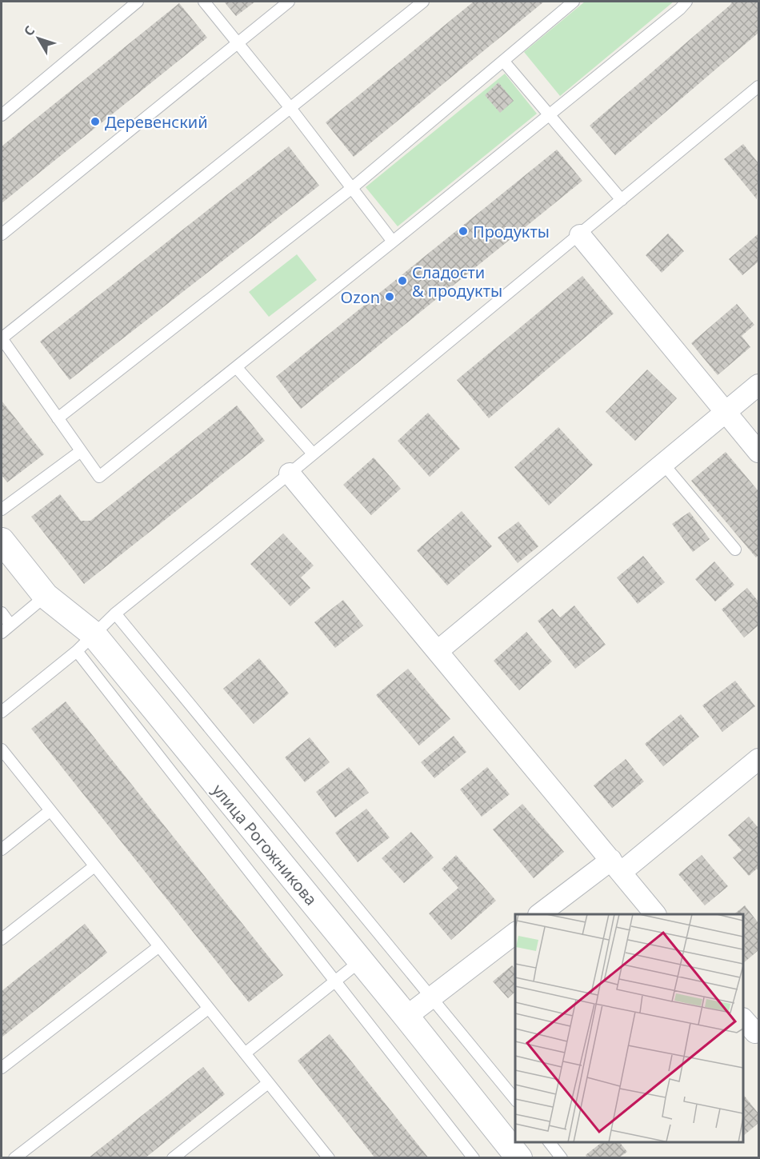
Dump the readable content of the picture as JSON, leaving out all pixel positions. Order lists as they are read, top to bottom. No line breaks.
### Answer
{"streets":{"street":["улица Рогожникова"]},"places":["Деревенский","Продукты","Сладости & продукты","Ozon"],"north":"top left"}
